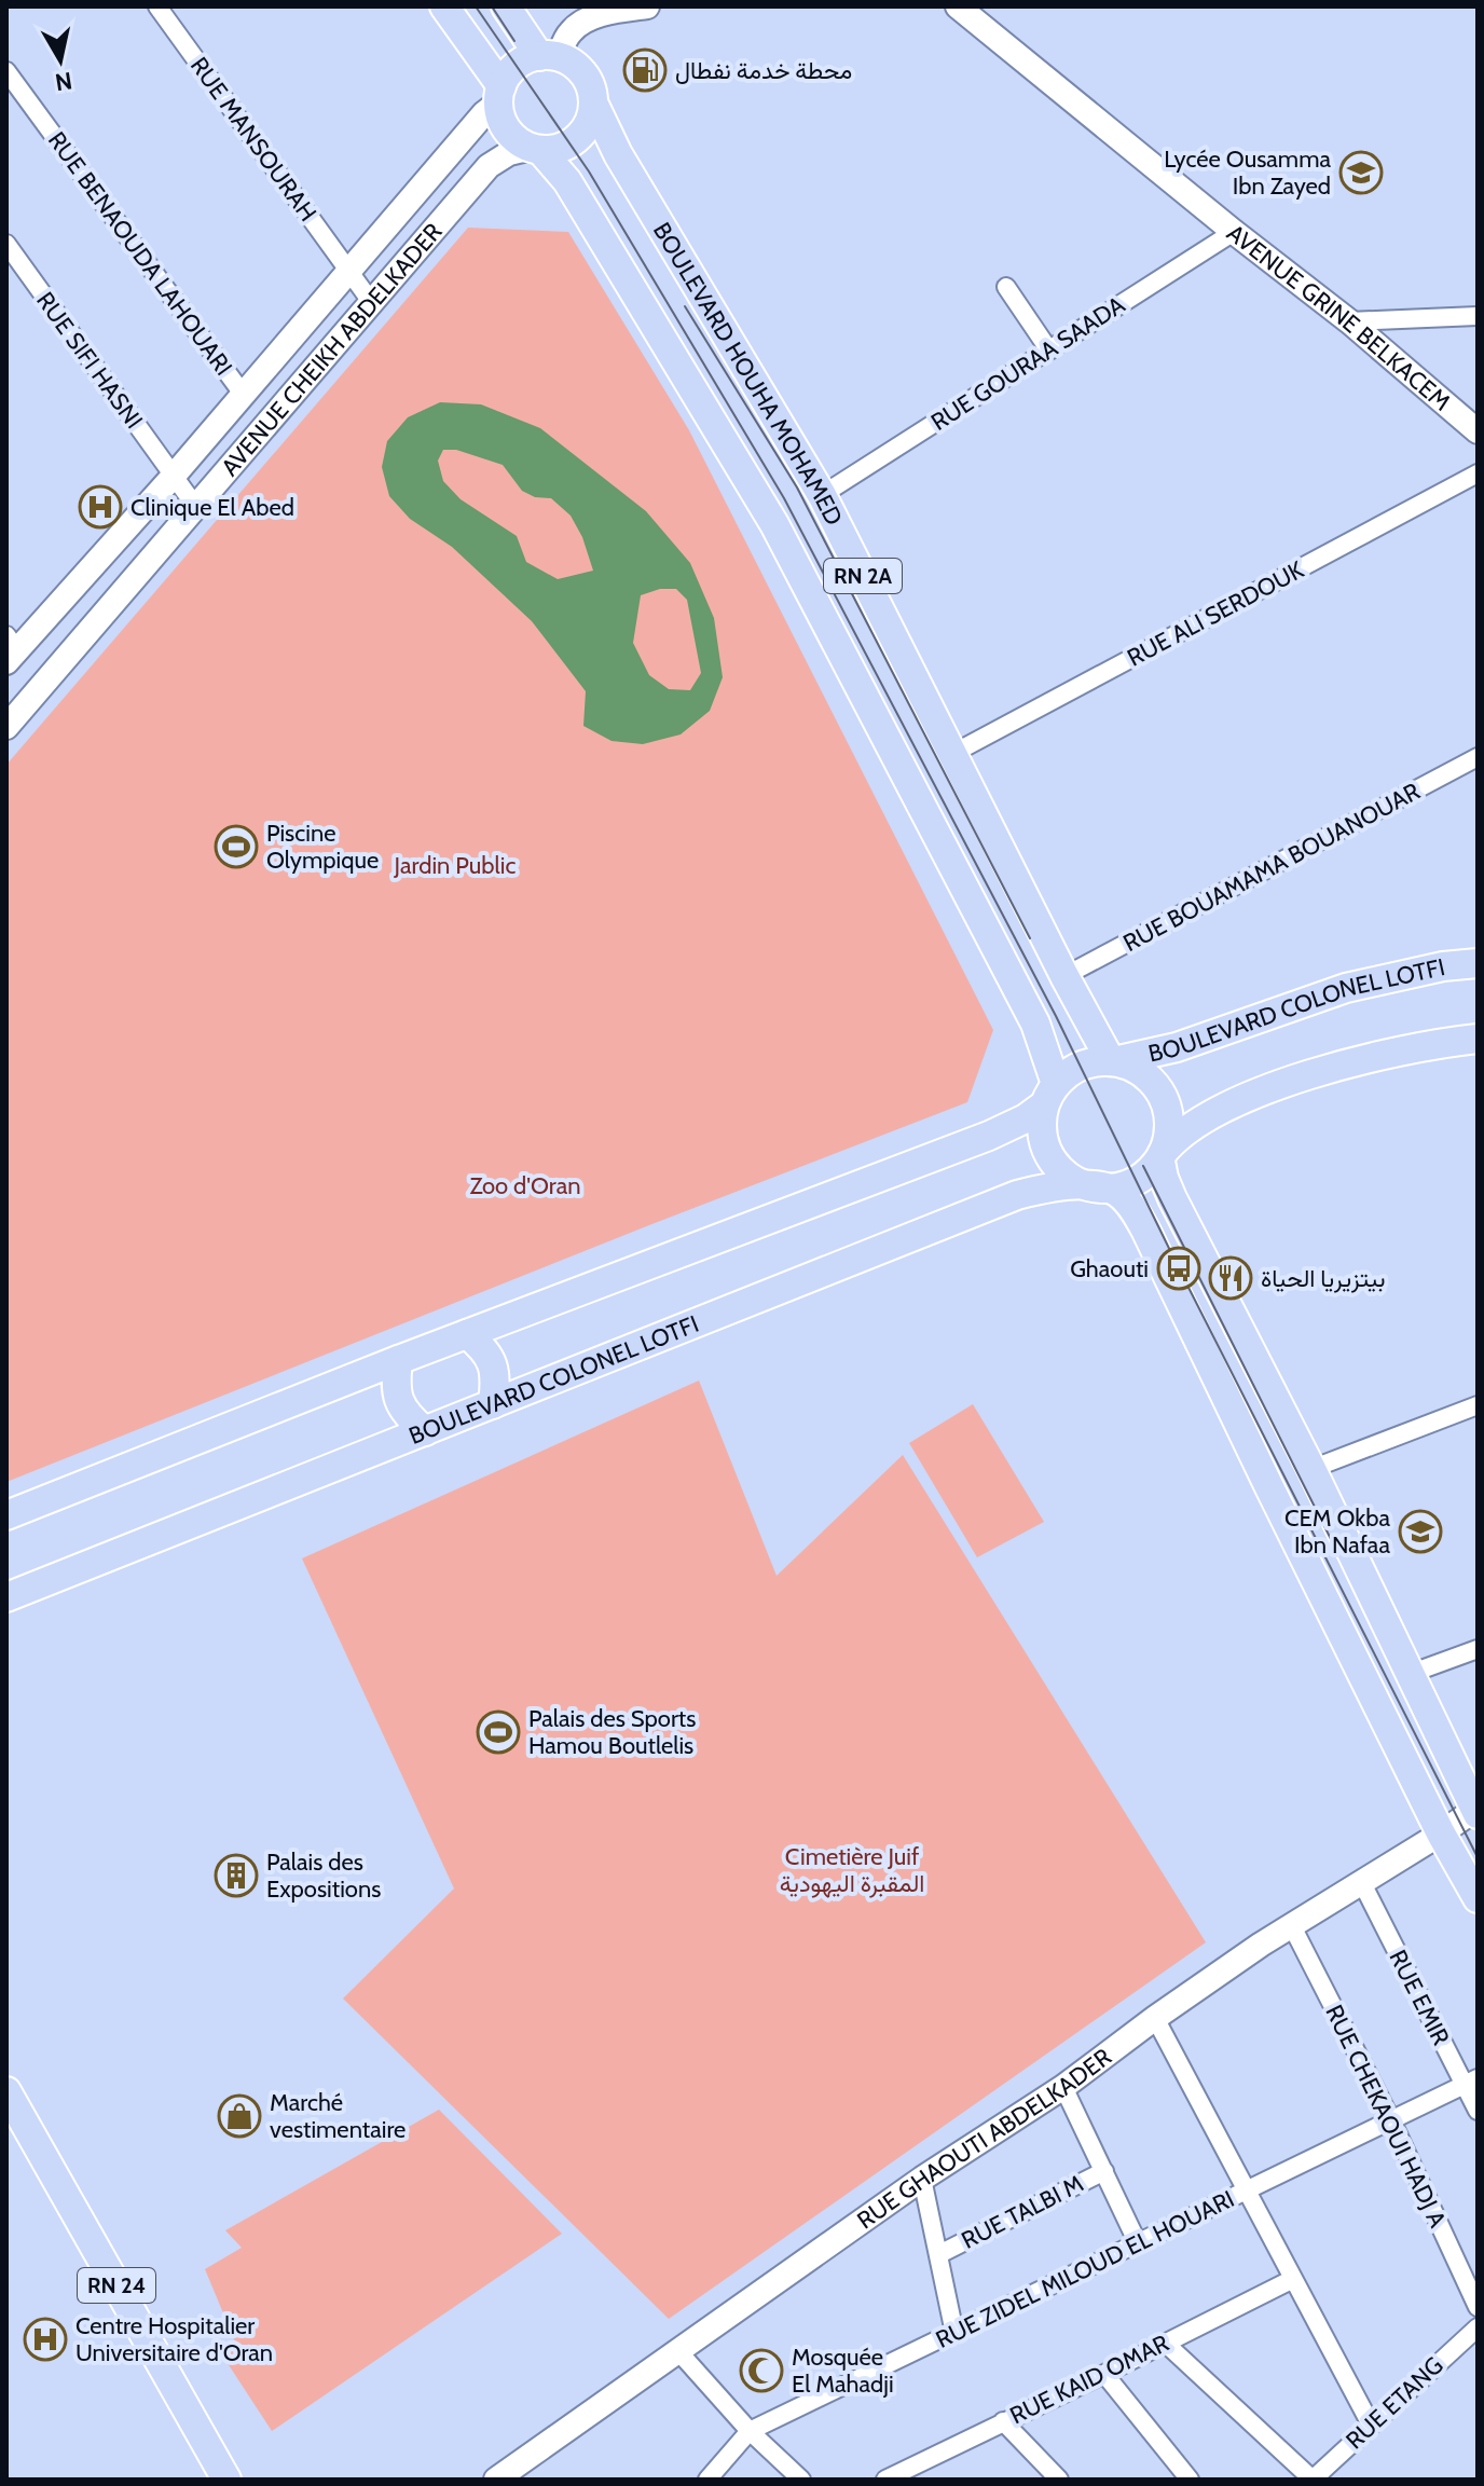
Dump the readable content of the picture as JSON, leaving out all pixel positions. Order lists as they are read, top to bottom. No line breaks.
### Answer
{"streets":{"main road":["AVENUE GRINE BELKACEM","AVENUE CHEIKH ABDELKADER","BOULEVARD HOUHA MOHAMED","RN 2A","BOULEVARD COLONEL LOTFI","RUE GHAOUTI ABDELKADER","RN 24"],"street":["RUE MANSOURAH","RUE BENAOUDA LAHOUARI","RUE SIFI HASNI","RUE GOURAA SAADA","RUE ALI SERDOUK","RUE BOUAMAMA BOUANOUAR","RUE EMIR","RUE CHEKAOUI HADJ A","RUE TALBI M","RUE ZIDEL MILOUD EL HOUARI","RUE KAID OMAR","RUE ETANG"]},"crossings":[["RUE MANSOURAH","AVENUE CHEIKH ABDELKADER"],["RUE BENAOUDA LAHOUARI","AVENUE CHEIKH ABDELKADER"],["AVENUE GRINE BELKACEM","RUE GOURAA SAADA"],["AVENUE CHEIKH ABDELKADER","RUE SIFI HASNI"],["AVENUE CHEIKH ABDELKADER","BOULEVARD HOUHA MOHAMED"],["AVENUE CHEIKH ABDELKADER","RN 2A"],["RUE GOURAA SAADA","BOULEVARD HOUHA MOHAMED"],["BOULEVARD HOUHA MOHAMED","RN 2A"],["BOULEVARD HOUHA MOHAMED","RUE ALI SERDOUK"],["BOULEVARD HOUHA MOHAMED","RUE BOUAMAMA BOUANOUAR"],["BOULEVARD HOUHA MOHAMED","BOULEVARD COLONEL LOTFI"],["RN 2A","BOULEVARD COLONEL LOTFI"],["RUE EMIR","RUE GHAOUTI ABDELKADER"],["RUE EMIR","RUE ZIDEL MILOUD EL HOUARI"],["RUE CHEKAOUI HADJ A","RUE GHAOUTI ABDELKADER"],["RUE CHEKAOUI HADJ A","RUE ZIDEL MILOUD EL HOUARI"]],"parks":["Jardin Public","Zoo d'Oran","Cimetière Juif المقبرة اليهودية"],"places":{"fuel station":["محطة خدمة نفطال"],"school or university":["Lycée Ousamma Ibn Zayed","CEM Okba Ibn Nafaa"],"hospital":["Clinique El Abed","Centre Hospitalier Universitaire d'Oran"],"sports":["Piscine Olympique","Palais des Sports Hamou Boutlelis"],"bus stop":["Ghaouti"],"restaurant":["بيتزيريا الحياة"],"building":["Palais des Expositions"],"shop":["Marché vestimentaire"],"mosque":["Mosquée El Mahadji"]},"north":"bottom"}
